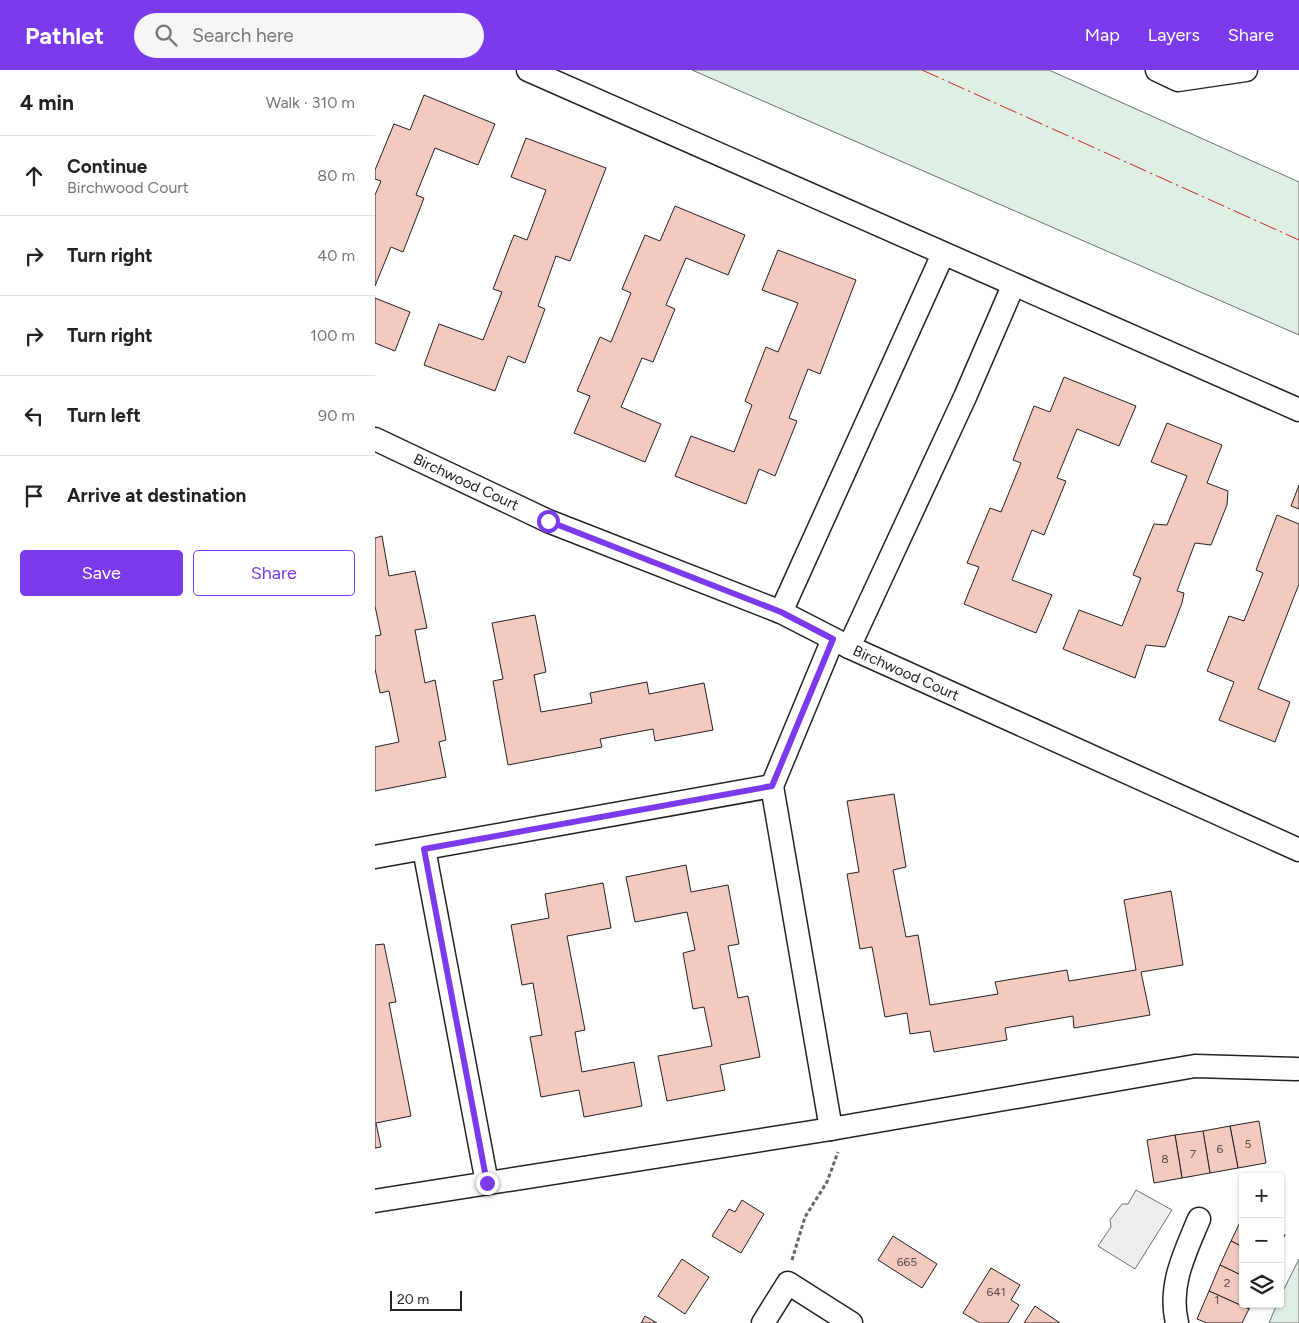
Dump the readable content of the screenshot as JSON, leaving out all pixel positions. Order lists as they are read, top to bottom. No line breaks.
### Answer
{"streets":{"street":["Birchwood Court"]},"house_numbers":["5","6","7","8","665","2","641","1"],"scale_bar":"20 m","page":{"header":"Pathlet","search":"Search here","nav":["Map","Layers","Share"],"heading":["4 min","Walk · 310 m"],"list":[["Continue","Birchwood Court","80 m"],["Turn right","40 m"],["Turn right","100 m"],["Turn left","90 m"],"Arrive at destination"],"buttons":["Save","Share"],"map_buttons":["+","−"],"scale":"20 m"}}
